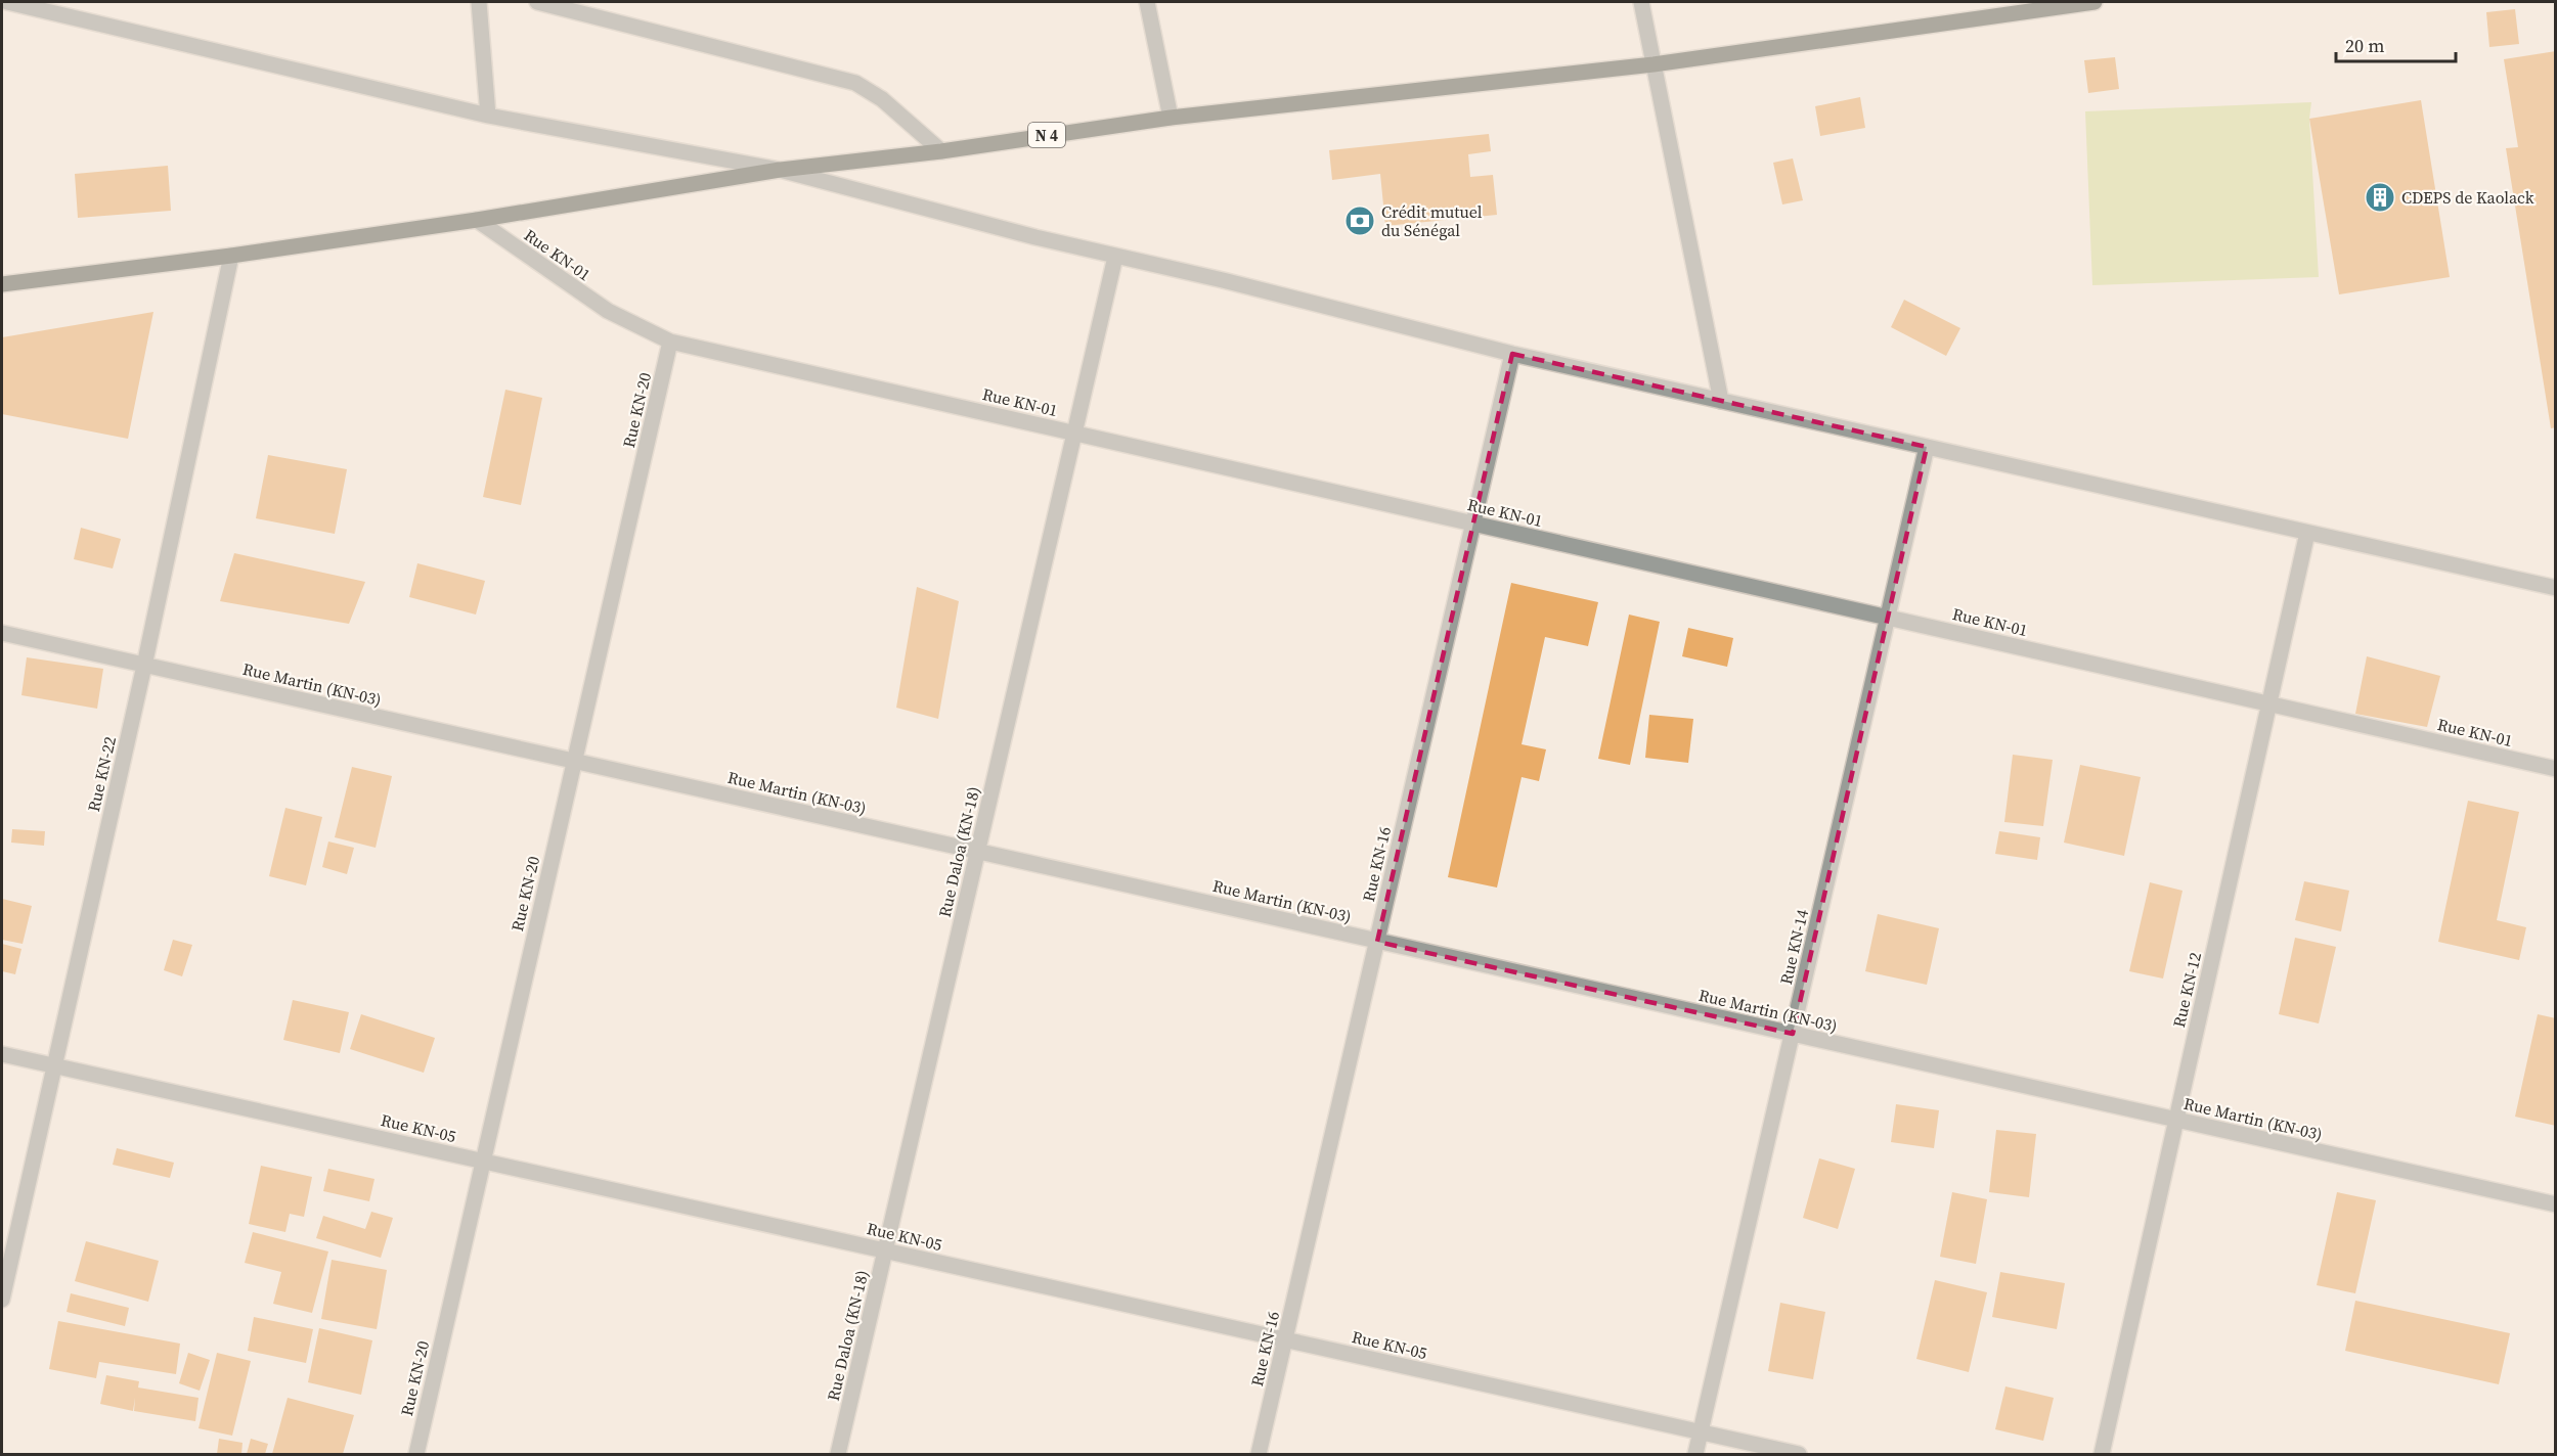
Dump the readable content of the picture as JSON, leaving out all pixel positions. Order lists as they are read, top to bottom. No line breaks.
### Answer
{"streets":{"main road":["N 4"],"street":["Rue KN-01","Rue KN-20","Rue Martin (KN-03)","Rue KN-22","Rue Daloa (KN-18)","Rue KN-16","Rue KN-14","Rue KN-12","Rue KN-05"]},"crossings":[["N 4","Rue KN-01"],["N 4","Rue KN-22"],["Rue KN-01","Rue KN-20"],["Rue KN-01","Rue Daloa (KN-18)"],["Rue KN-01","Rue KN-16"],["Rue KN-01","Rue KN-14"],["Rue KN-01","Rue KN-12"],["Rue KN-20","Rue Martin (KN-03)"],["Rue KN-20","Rue KN-05"],["Rue Martin (KN-03)","Rue KN-22"],["Rue Martin (KN-03)","Rue Daloa (KN-18)"],["Rue Martin (KN-03)","Rue KN-16"],["Rue Martin (KN-03)","Rue KN-14"],["Rue Martin (KN-03)","Rue KN-12"],["Rue KN-22","Rue KN-05"],["Rue Daloa (KN-18)","Rue KN-05"],["Rue KN-16","Rue KN-05"],["Rue KN-14","Rue KN-05"]],"places":{"building":["CDEPS de Kaolack"],"bank":["Crédit mutuel du Sénégal"]},"scale_bar":"20 m"}
